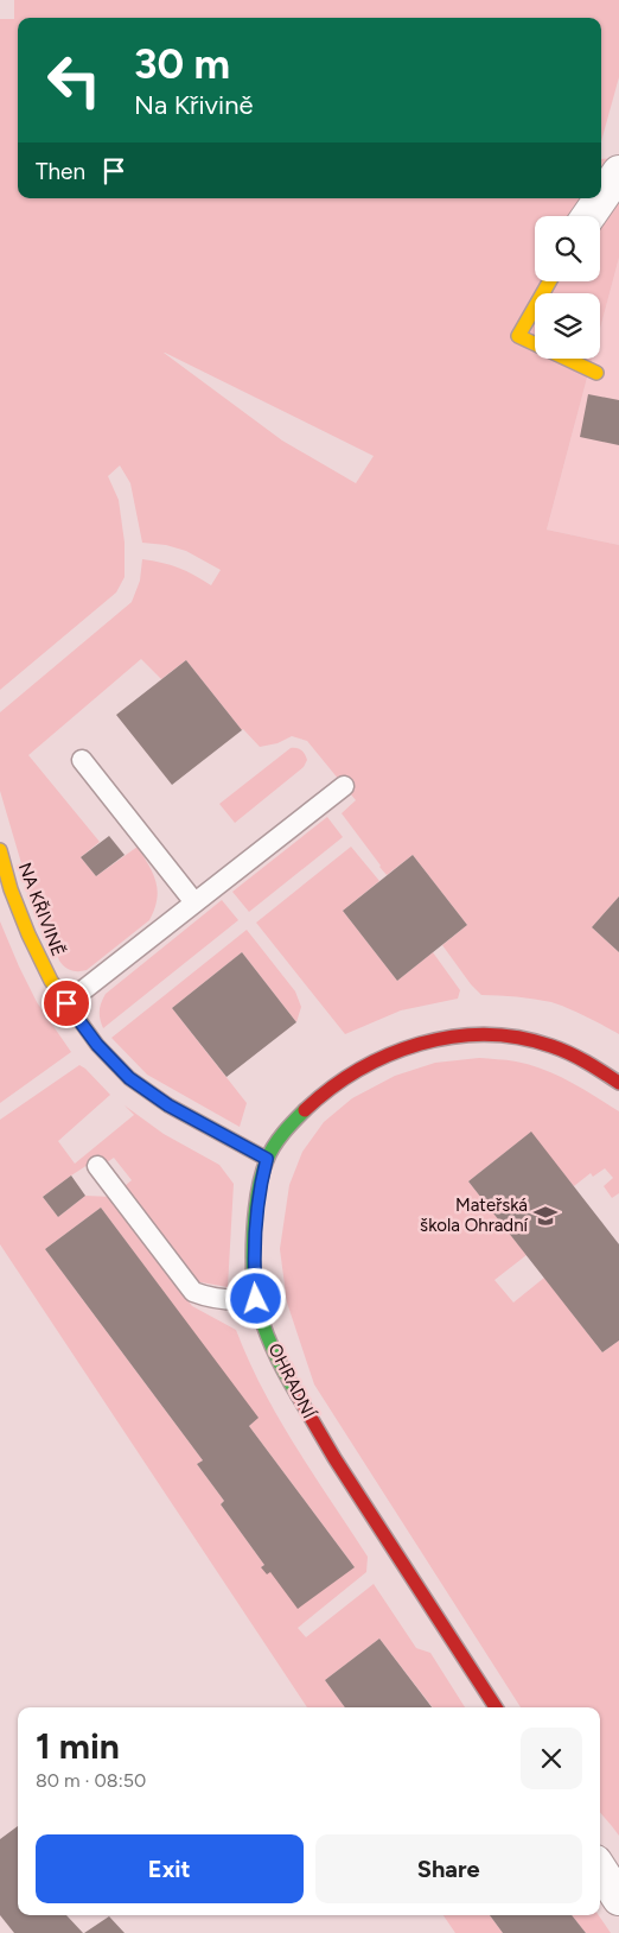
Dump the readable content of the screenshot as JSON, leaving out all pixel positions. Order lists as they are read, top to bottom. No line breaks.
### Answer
{"streets":{"street":["NA KŘIVINĚ","OHRADNÍ"]},"crossings":[["NA KŘIVINĚ","OHRADNÍ"]],"places":{"school or university":["Mateřská škola Ohradní"]},"page":{"turn":["30 m","Na Křivině"],"then":"Then","heading":["1 min","80 m · 08:50"],"buttons":["Exit","Share"]}}
